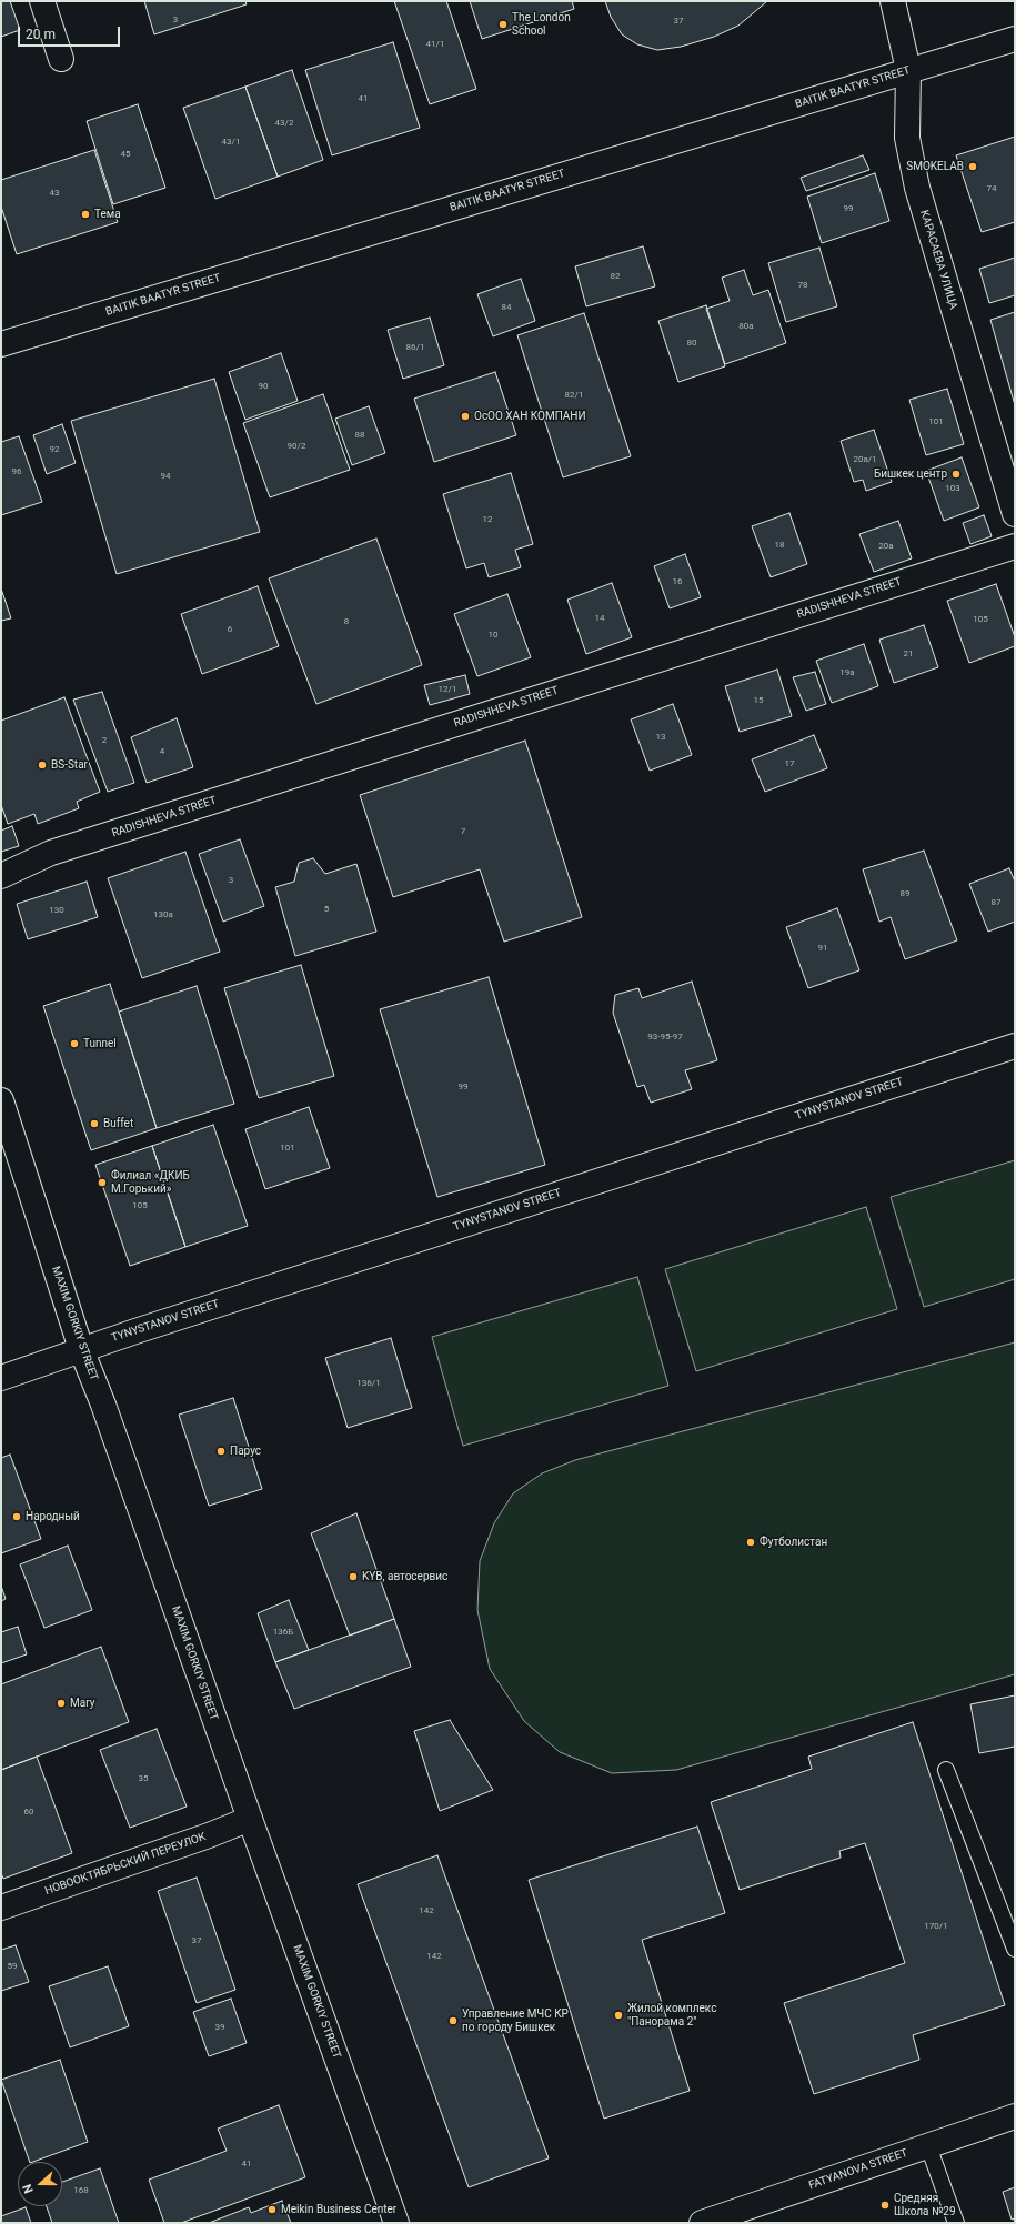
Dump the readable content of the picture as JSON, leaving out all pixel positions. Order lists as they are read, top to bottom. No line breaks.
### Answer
{"streets":{"street":["BAITIK BAATYR STREET","КАРАСАЕВА УЛИЦА","RADISHHEVA STREET","TYNYSTANOV STREET","MAXIM GORKIY STREET","НОВООКТЯБРЬСКИЙ ПЕРЕУЛОК","FATYANOVA STREET"]},"crossings":[["BAITIK BAATYR STREET","КАРАСАЕВА УЛИЦА"],["TYNYSTANOV STREET","MAXIM GORKIY STREET"],["MAXIM GORKIY STREET","НОВООКТЯБРЬСКИЙ ПЕРЕУЛОК"]],"places":["The London School","SMOKELAB","Тема","ОсОО ХАН КОМПАНИ","Бишкек центр","BS-Star","Tunnel","Buffet","Филиал «ДКИБ М.Горький»","Парус","Народный","Футболистан","KYB, автосервис","Mary","Жилой комплекс \"Панорама 2\"","Управление МЧС КР по городу Бишкек","Средняя Школа №29","Meikin Business Center"],"house_numbers":["3","37","41/1","41","43/2","43/1","45","74","43","99","82","78","84","80а","80","86/1","90","82/1","101","88","90/2","92","20а/1","96","94","103","12","18","20а","16","14","105","8","6","10","21","19а","12/1","15","13","2","4","17","7","3","89","87","5","130","130а","91","93-95-97","99","101","105","136/1","136Б","35","60","142","170/1","37","142","59","39","41","168"],"scale_bar":"20 m","north":"left"}
